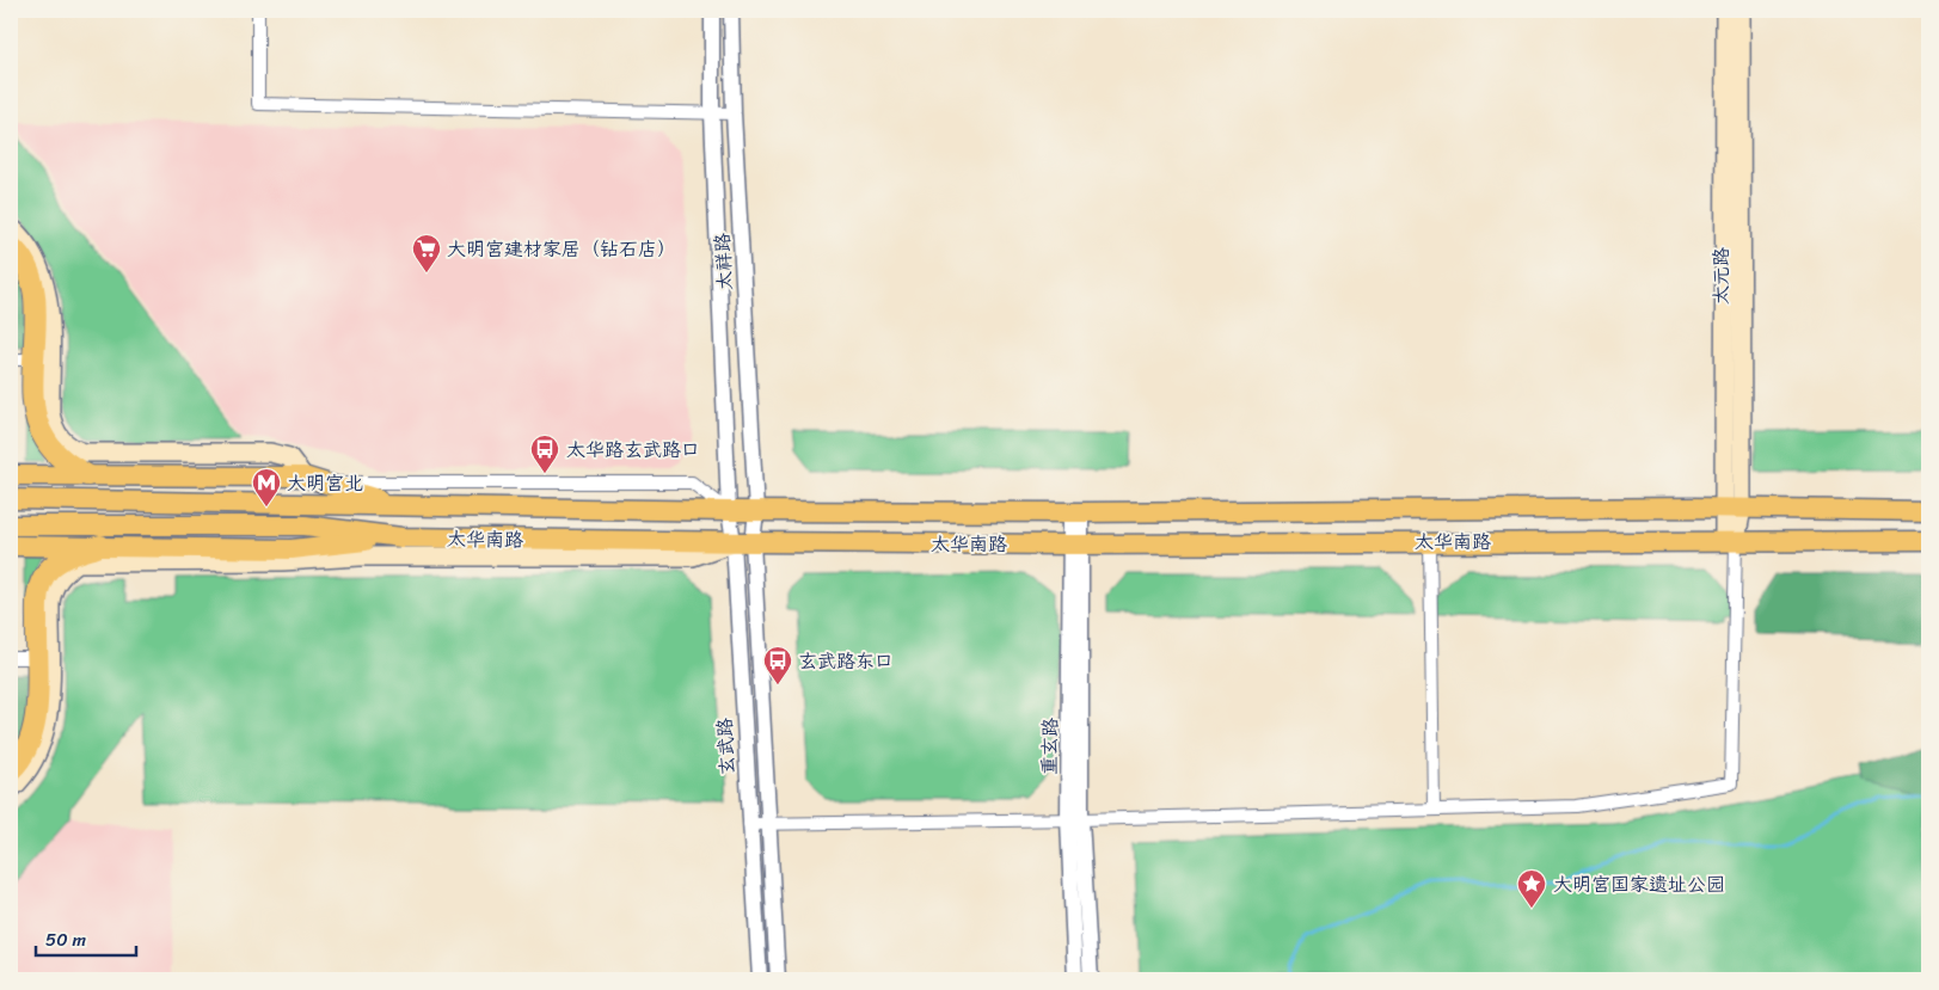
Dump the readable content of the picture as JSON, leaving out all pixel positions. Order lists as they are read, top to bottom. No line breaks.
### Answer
{"streets":{"main road":["太元路","太华南路"],"street":["太祥路","玄武路","重玄路"]},"crossings":[["太祥路","太华南路"],["太祥路","玄武路"],["太元路","太华南路"],["太华南路","玄武路"],["太华南路","重玄路"]],"places":{"supermarket":["大明宫建材家居（钻石店）"],"bus stop":["太华路玄武路口","玄武路东口"],"metro station":["大明宫北"],"place":["大明宫国家遗址公园"]},"scale_bar":"50 m"}
